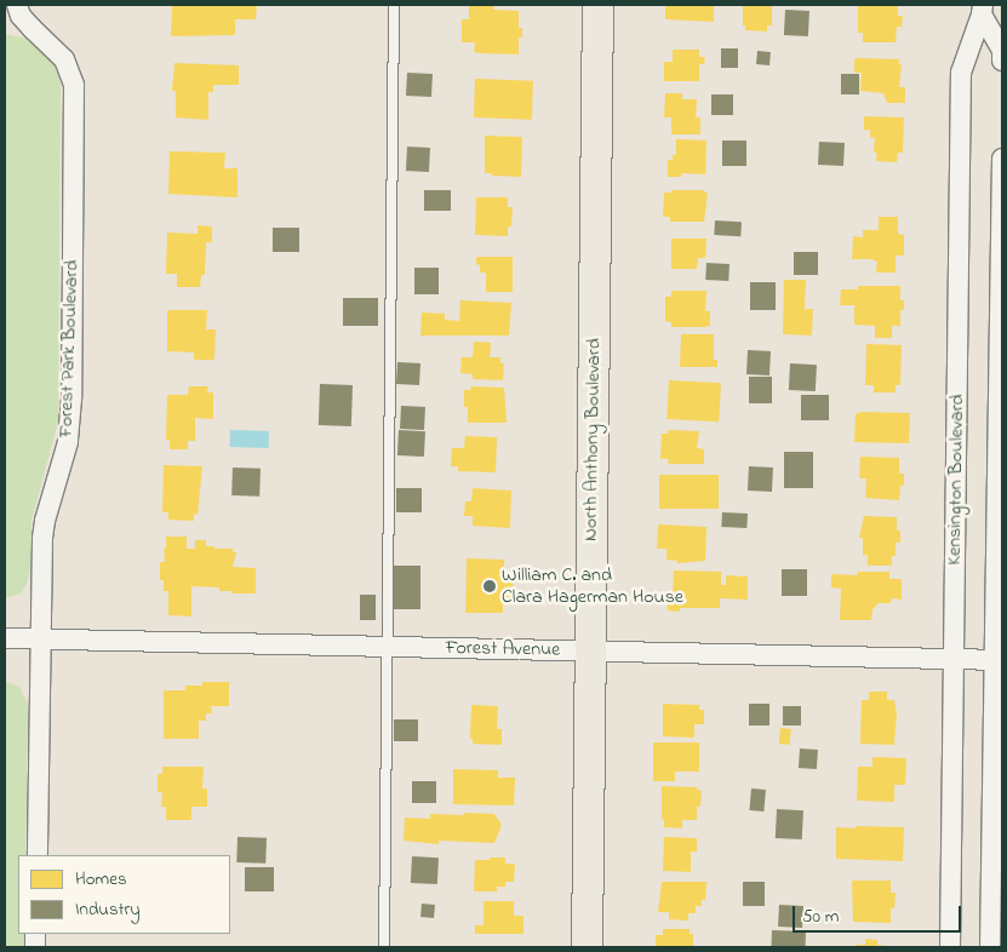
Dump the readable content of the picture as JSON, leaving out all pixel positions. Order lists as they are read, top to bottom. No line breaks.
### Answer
{"streets":{"main road":["North Anthony Boulevard"],"street":["Forest Park Boulevard","Kensington Boulevard","Forest Avenue"]},"crossings":[["Forest Park Boulevard","Forest Avenue"],["North Anthony Boulevard","Forest Avenue"],["Kensington Boulevard","Forest Avenue"]],"places":["William C. and Clara Hagerman House"],"legend":["Homes","Industry"],"scale_bar":"50 m"}
